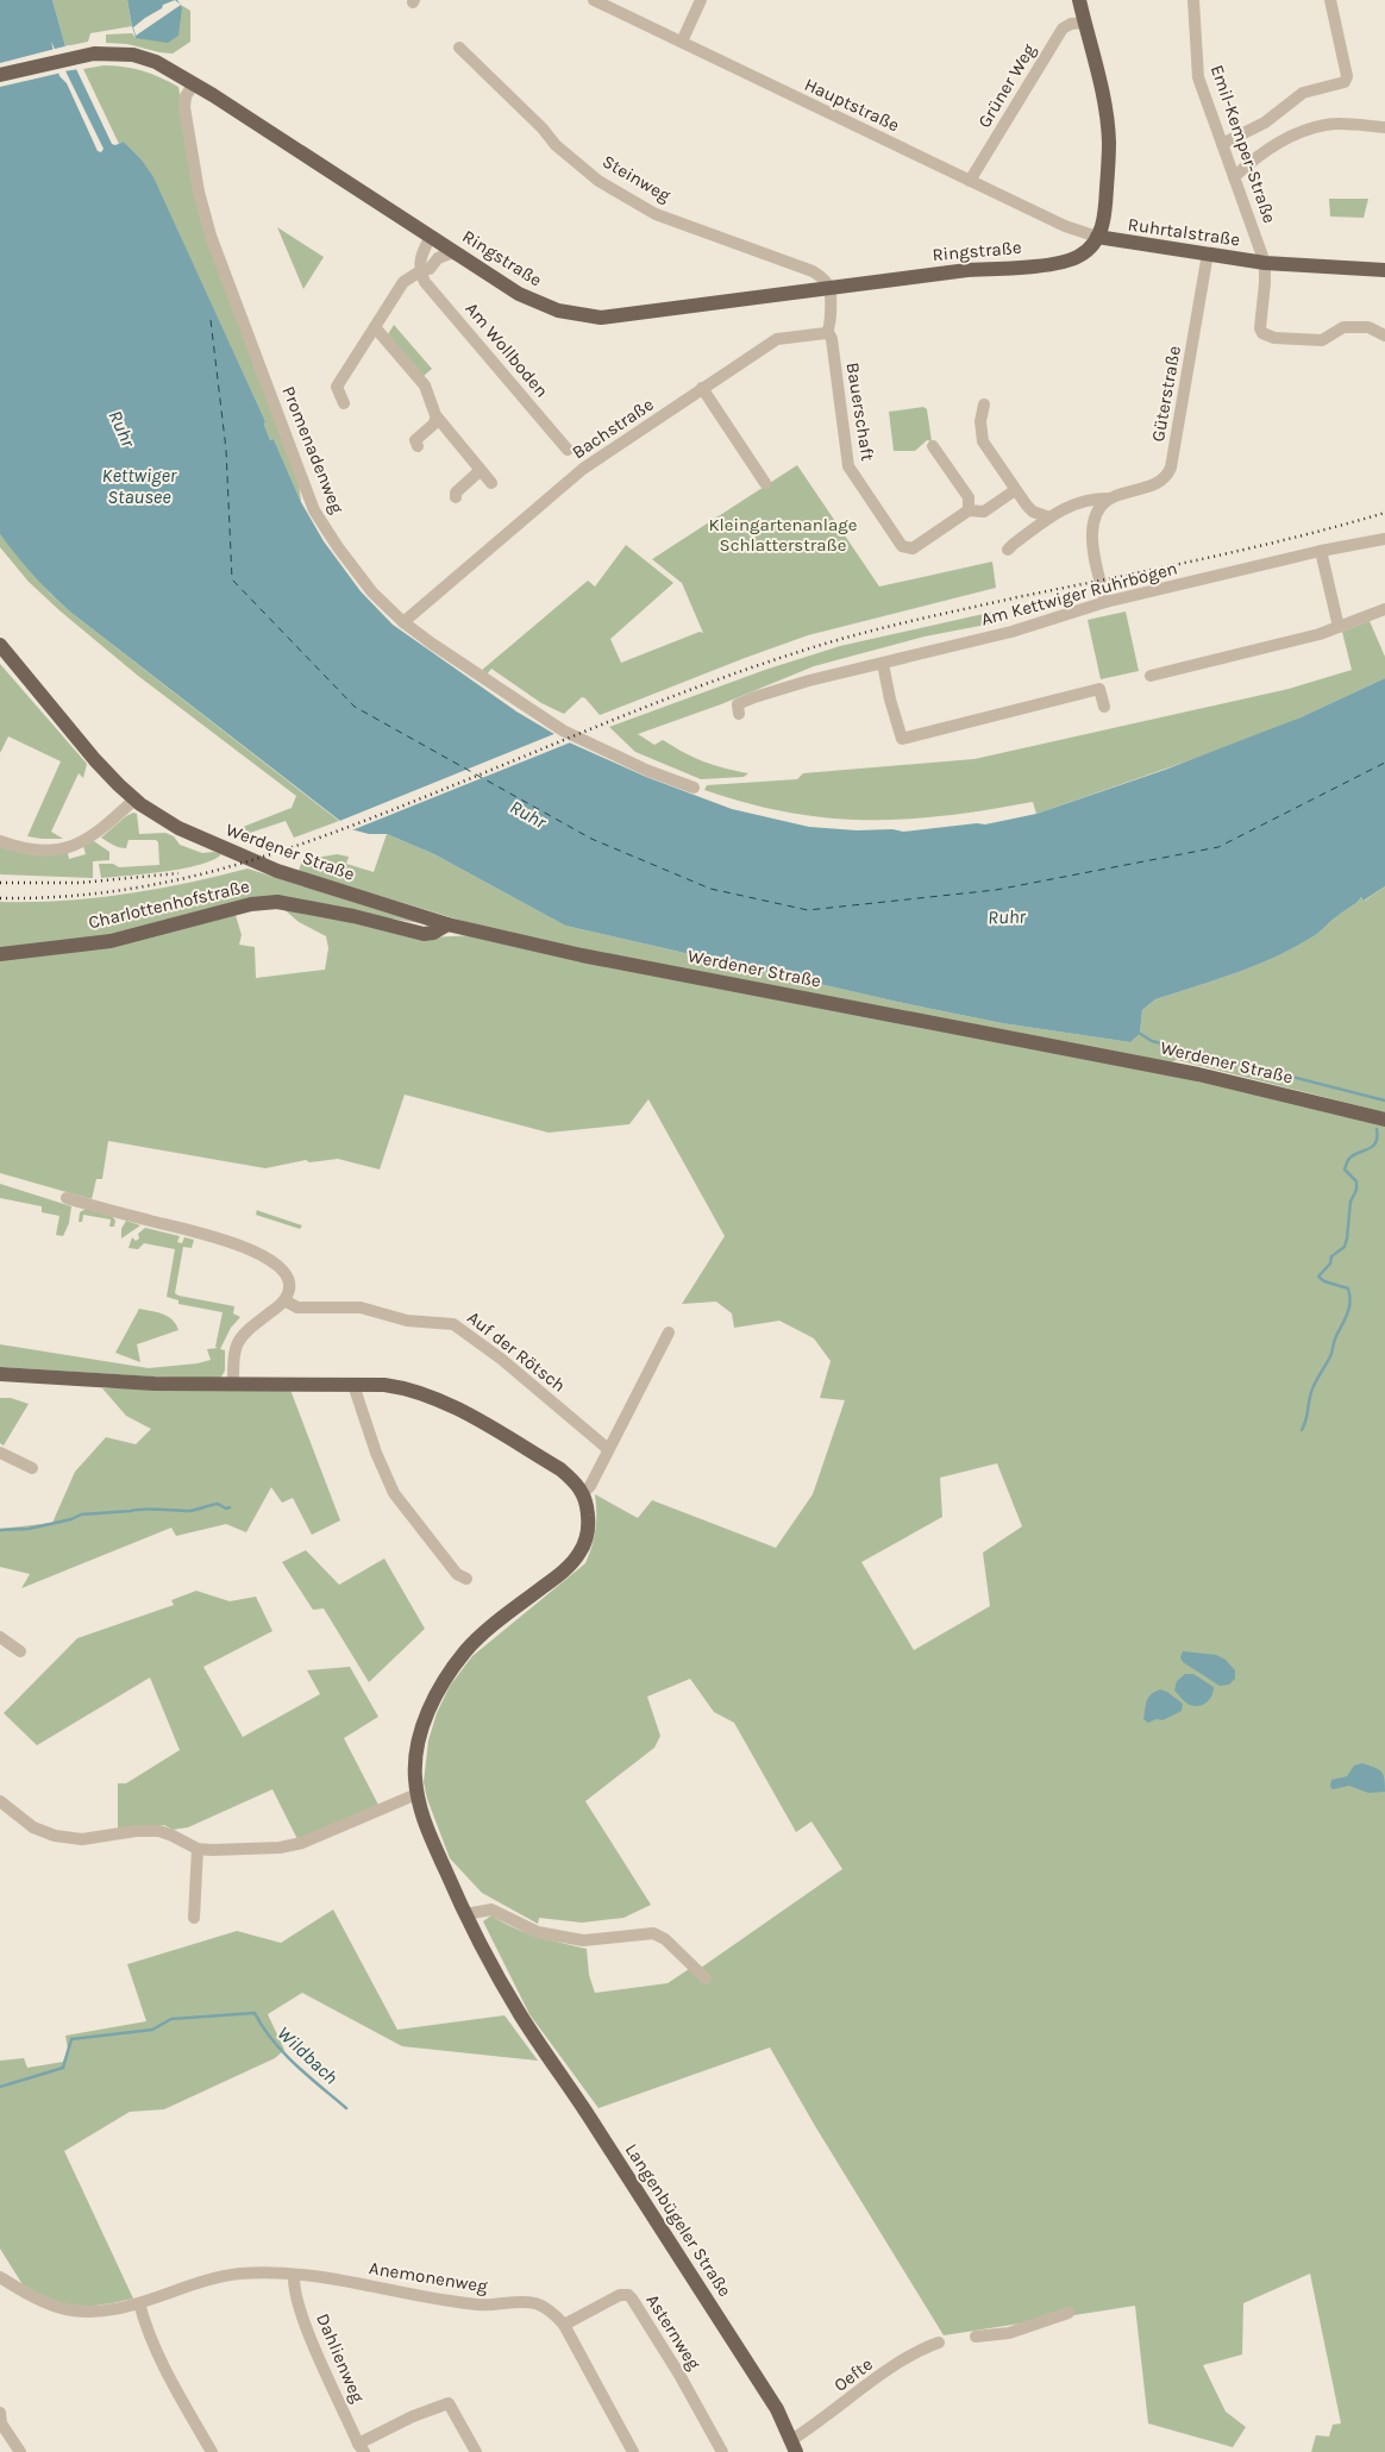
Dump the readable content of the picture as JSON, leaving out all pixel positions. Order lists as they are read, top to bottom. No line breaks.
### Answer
{"streets":{"main road":["Ruhrtalstraße","Ringstraße","Werdener Straße","Charlottenhofstraße","Langenbügeler Straße"],"street":["Grüner Weg","Hauptstraße","Emil-Kemper-Straße","Steinweg","Am Wollboden","Güterstraße","Bauerschaft","Bachstraße","Promenadenweg","Am Kettwiger Ruhrbogen","Auf der Rötsch","Anemonenweg","Asternweg","Dahlienweg","Oefte"]},"crossings":[["Grüner Weg","Hauptstraße"],["Hauptstraße","Ruhrtalstraße"],["Hauptstraße","Ringstraße"],["Emil-Kemper-Straße","Ruhrtalstraße"],["Steinweg","Ringstraße"],["Ruhrtalstraße","Ringstraße"],["Ruhrtalstraße","Güterstraße"],["Ringstraße","Promenadenweg"],["Bauerschaft","Bachstraße"],["Bachstraße","Promenadenweg"],["Werdener Straße","Charlottenhofstraße"],["Langenbügeler Straße","Oefte"],["Anemonenweg","Asternweg"],["Anemonenweg","Dahlienweg"]],"water":["Ruhr","Kettwiger Stausee","Wildbach"],"parks":["Kleingartenanlage Schlatterstraße"]}
